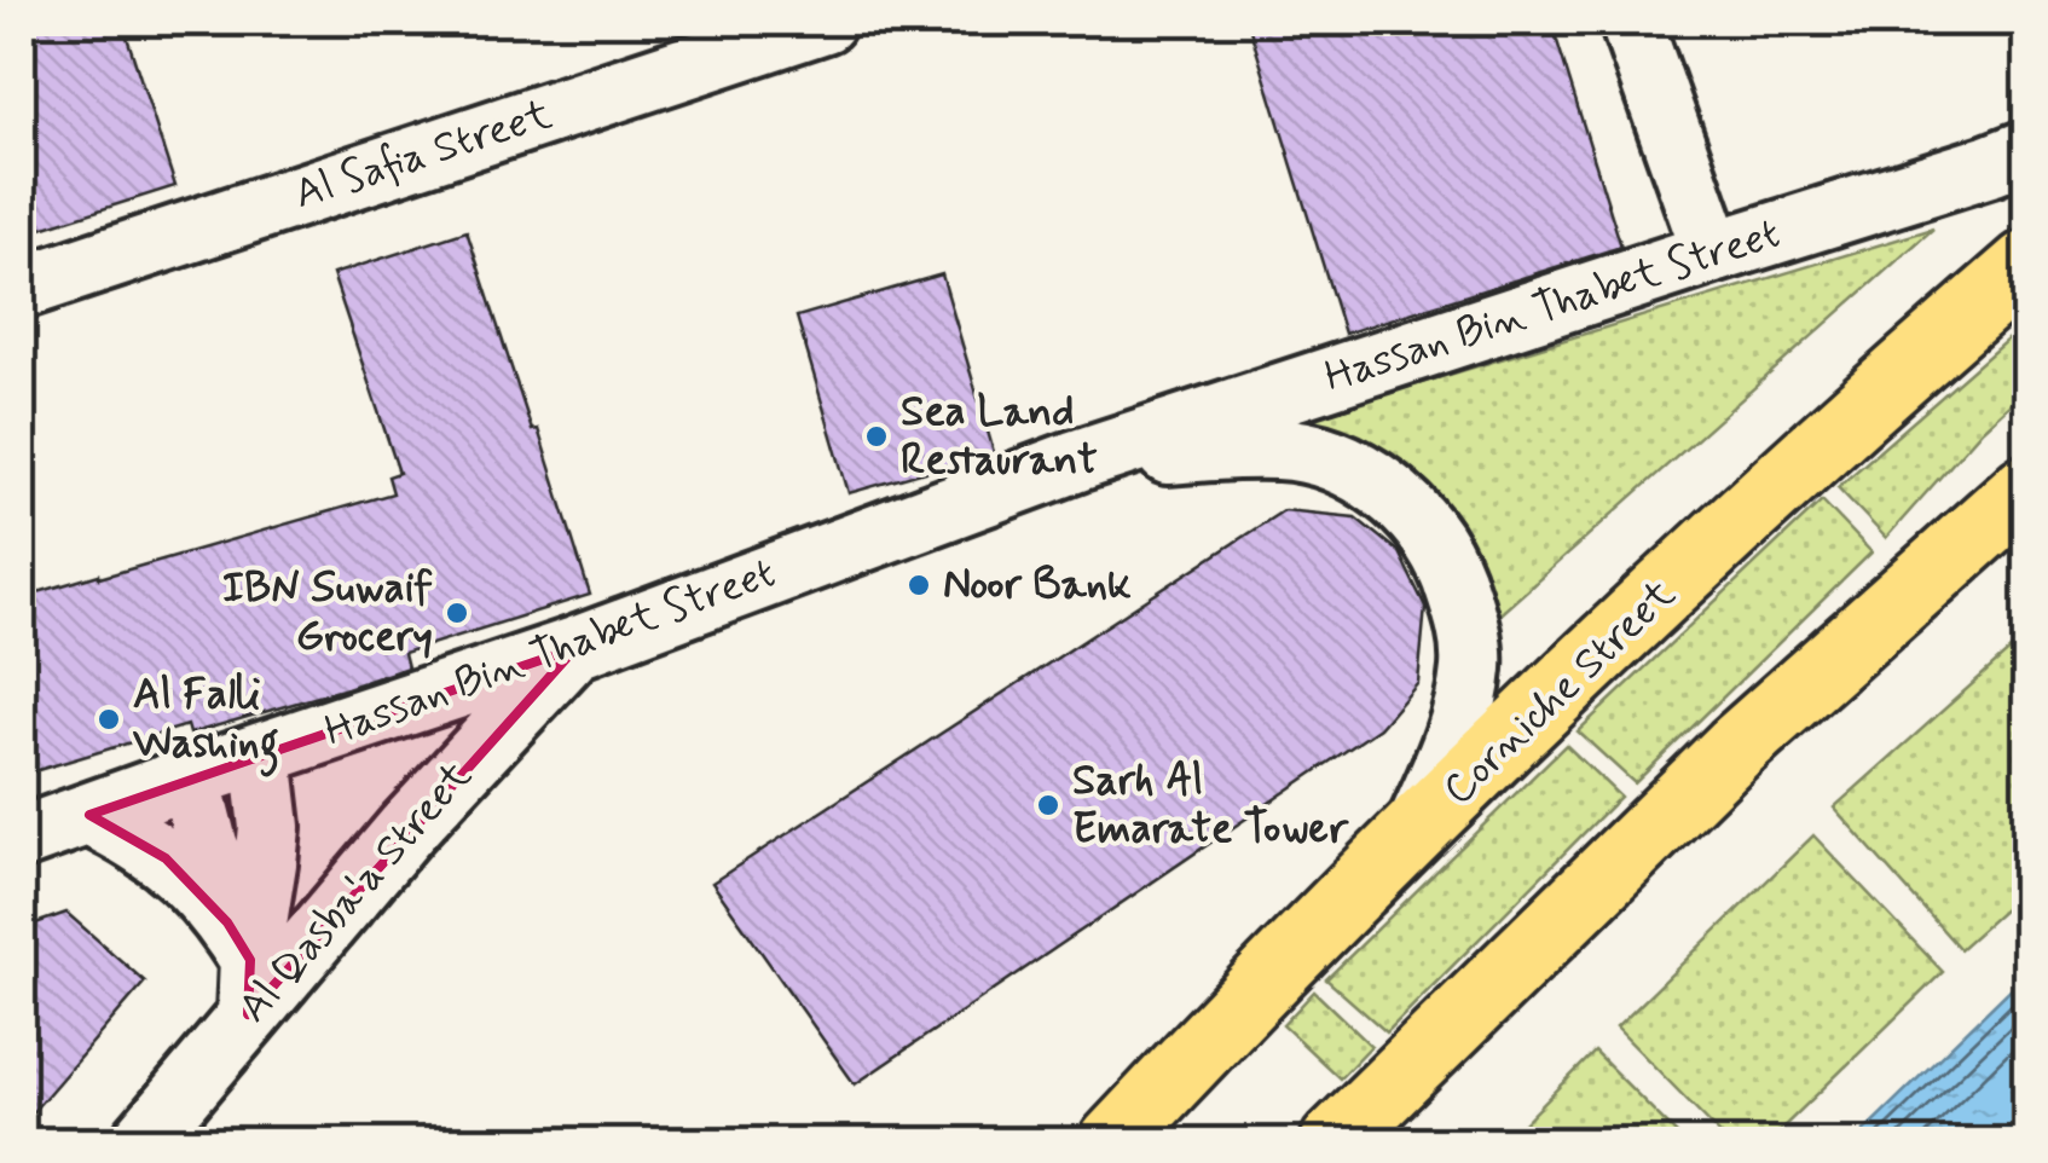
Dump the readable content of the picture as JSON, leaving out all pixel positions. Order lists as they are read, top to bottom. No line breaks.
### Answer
{"streets":{"main road":["Corniche Street"],"street":["Al Safia Street","Hassan Bin Thabet Street","Al Qasba'a Street"]},"crossings":[["Hassan Bin Thabet Street","Corniche Street"],["Hassan Bin Thabet Street","Al Qasba'a Street"]],"places":["Sea Land Restaurant","Noor Bank","IBN Suwaif Grocery","Al Falli Washing","Sarh Al Emarate Tower"]}
